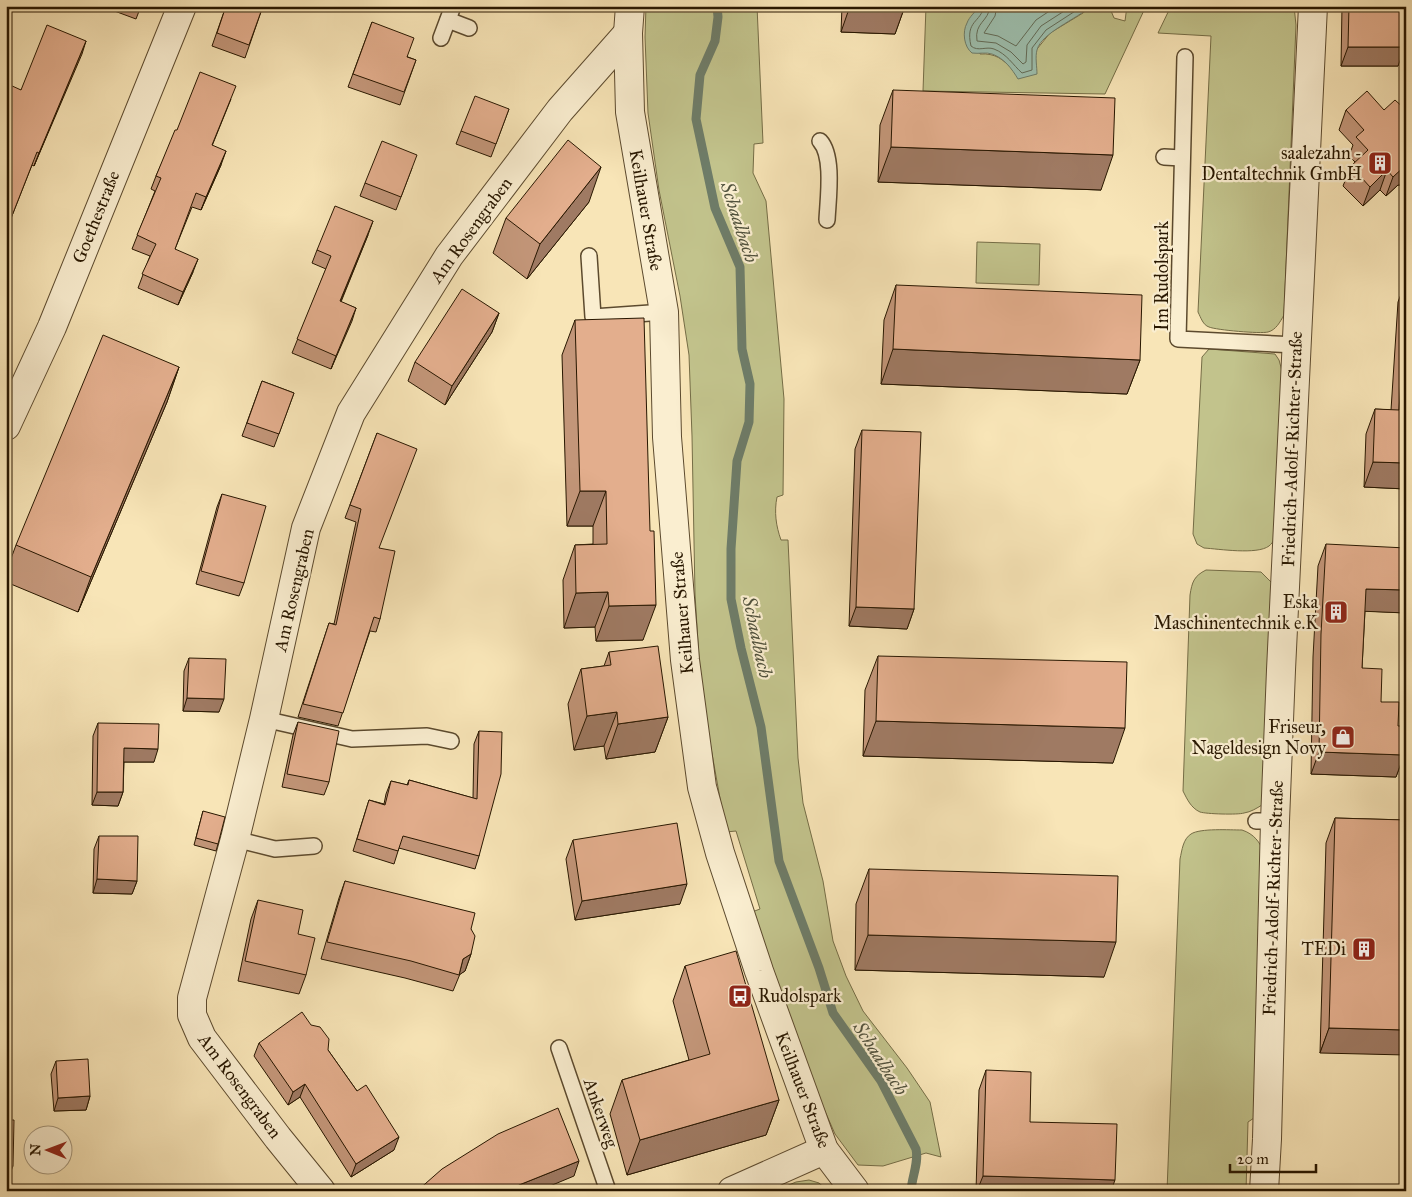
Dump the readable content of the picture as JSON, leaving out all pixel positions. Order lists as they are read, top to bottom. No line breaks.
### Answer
{"streets":{"street":["Keilhauer Straße","Goethestraße","Am Rosengraben","Friedrich-Adolf-Richter-Straße"],"lane":["Im Rudolspark","Ankerweg"]},"crossings":[["Keilhauer Straße","Am Rosengraben"],["Im Rudolspark","Friedrich-Adolf-Richter-Straße"]],"water":["Schaalbach"],"places":{"building":["saalezahn - Dentaltechnik GmbH","Eska Maschinentechnik e.K","TEDi"],"shop":["Friseur, Nageldesign Novy"],"bus stop":["Rudolspark"]},"scale_bar":"20 m","north":"left"}
